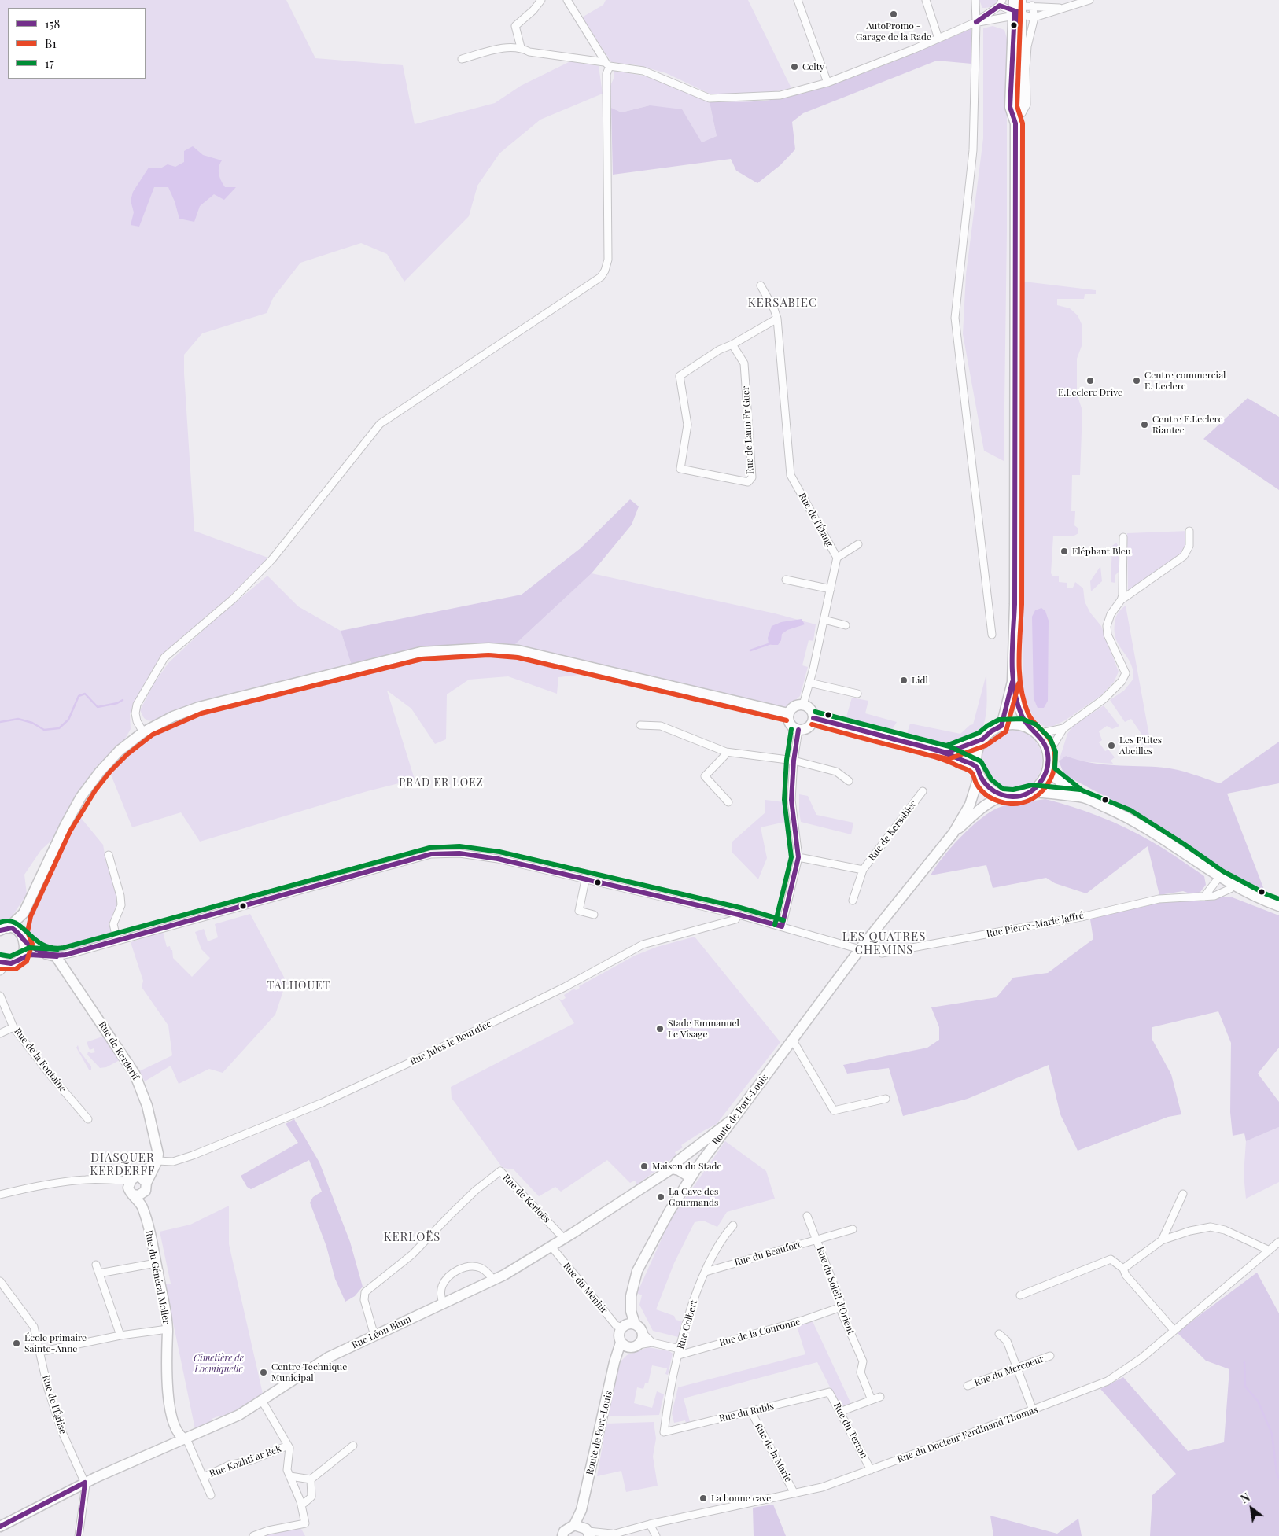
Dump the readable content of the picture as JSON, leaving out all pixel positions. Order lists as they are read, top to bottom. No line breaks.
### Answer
{"streets":{"street":["Rue de Lann Er Guer","Rue de l'Étang","Rue de Kersabiec","Rue Pierre-Marie Jaffré","Rue Jules le Bourdiec","Rue de Kerderff","Rue de la Fontaine","Route de Port-Louis","Rue de Kerloës","Rue du Beaufort","Rue du Général Moller","Rue du Menhir","Rue du Soleil d'Orient","Rue Colbert","Rue Léon Blum","Rue de la Couronne","Rue du Mercoeur","Rue de l'Église","Rue du Rubis","Rue du Terron","Rue du Docteur Ferdinand Thomas","Rue de la Marie","Rue Kozhti ar Bek"]},"crossings":[["Rue de Lann Er Guer","Rue de l'Étang"],["Rue Pierre-Marie Jaffré","Rue Jules le Bourdiec"],["Rue Pierre-Marie Jaffré","Rue de Kerderff"],["Rue Pierre-Marie Jaffré","Route de Port-Louis"],["Rue Jules le Bourdiec","Rue de Kerderff"],["Rue de Kerderff","Rue du Général Moller"],["Route de Port-Louis","Rue du Menhir"],["Route de Port-Louis","Rue Léon Blum"],["Rue de Kerloës","Rue Léon Blum"],["Rue du Beaufort","Rue du Soleil d'Orient"],["Rue du Beaufort","Rue Colbert"],["Rue du Général Moller","Rue Léon Blum"],["Rue du Général Moller","Rue Kozhti ar Bek"],["Rue du Menhir","Rue Léon Blum"],["Rue du Soleil d'Orient","Rue de la Couronne"],["Rue Colbert","Rue de la Couronne"],["Rue Colbert","Rue du Rubis"],["Rue Léon Blum","Rue de l'Église"],["Rue Léon Blum","Rue Kozhti ar Bek"],["Rue du Rubis","Rue du Terron"],["Rue du Rubis","Rue de la Marie"],["Rue du Terron","Rue du Docteur Ferdinand Thomas"],["Rue du Docteur Ferdinand Thomas","Rue de la Marie"]],"districts":["KERSABIEC","PRAD ER LOEZ","LES QUATRES CHEMINS","TALHOUET","DIASQUER KERDERFF","KERLOËS"],"parks":["Cimetière de Locmiquelic"],"places":["AutoPromo - Garage de la Rade","Celty","E.Leclerc Drive","Centre commercial E. Leclerc","Centre E.Leclerc Riantec","Eléphant Bleu","Lidl","Les P'tites Abeilles","Stade Emmanuel Le Visage","Maison du Stade","La Cave des Gourmands","École primaire Sainte-Anne","Centre Technique Municipal","La bonne cave"],"lines":["transit line B1","transit line 158","transit line 17"],"legend":["158","B1","17"],"north":"top left"}
